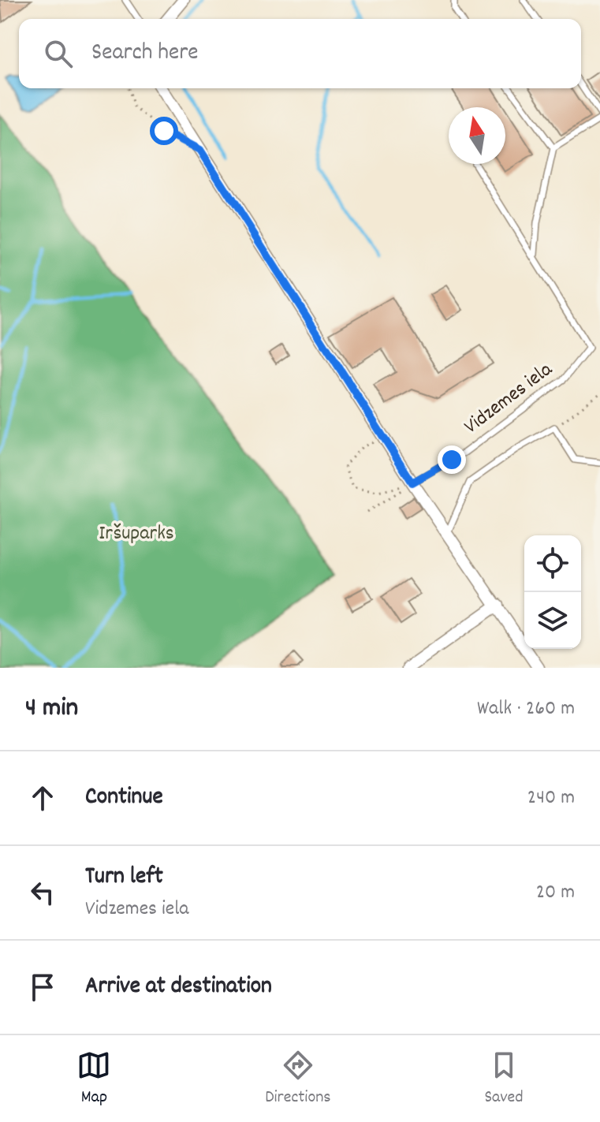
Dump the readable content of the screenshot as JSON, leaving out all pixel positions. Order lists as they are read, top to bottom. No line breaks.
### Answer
{"streets":{"lane":["Vidzemes iela"]},"parks":["Iršuparks"],"north":"top","page":{"search":"Search here","heading":["4 min","Walk · 260 m"],"list":[["Continue","240 m"],["Turn left","Vidzemes iela","20 m"],"Arrive at destination"],"nav":["Map","Directions","Saved"]}}
